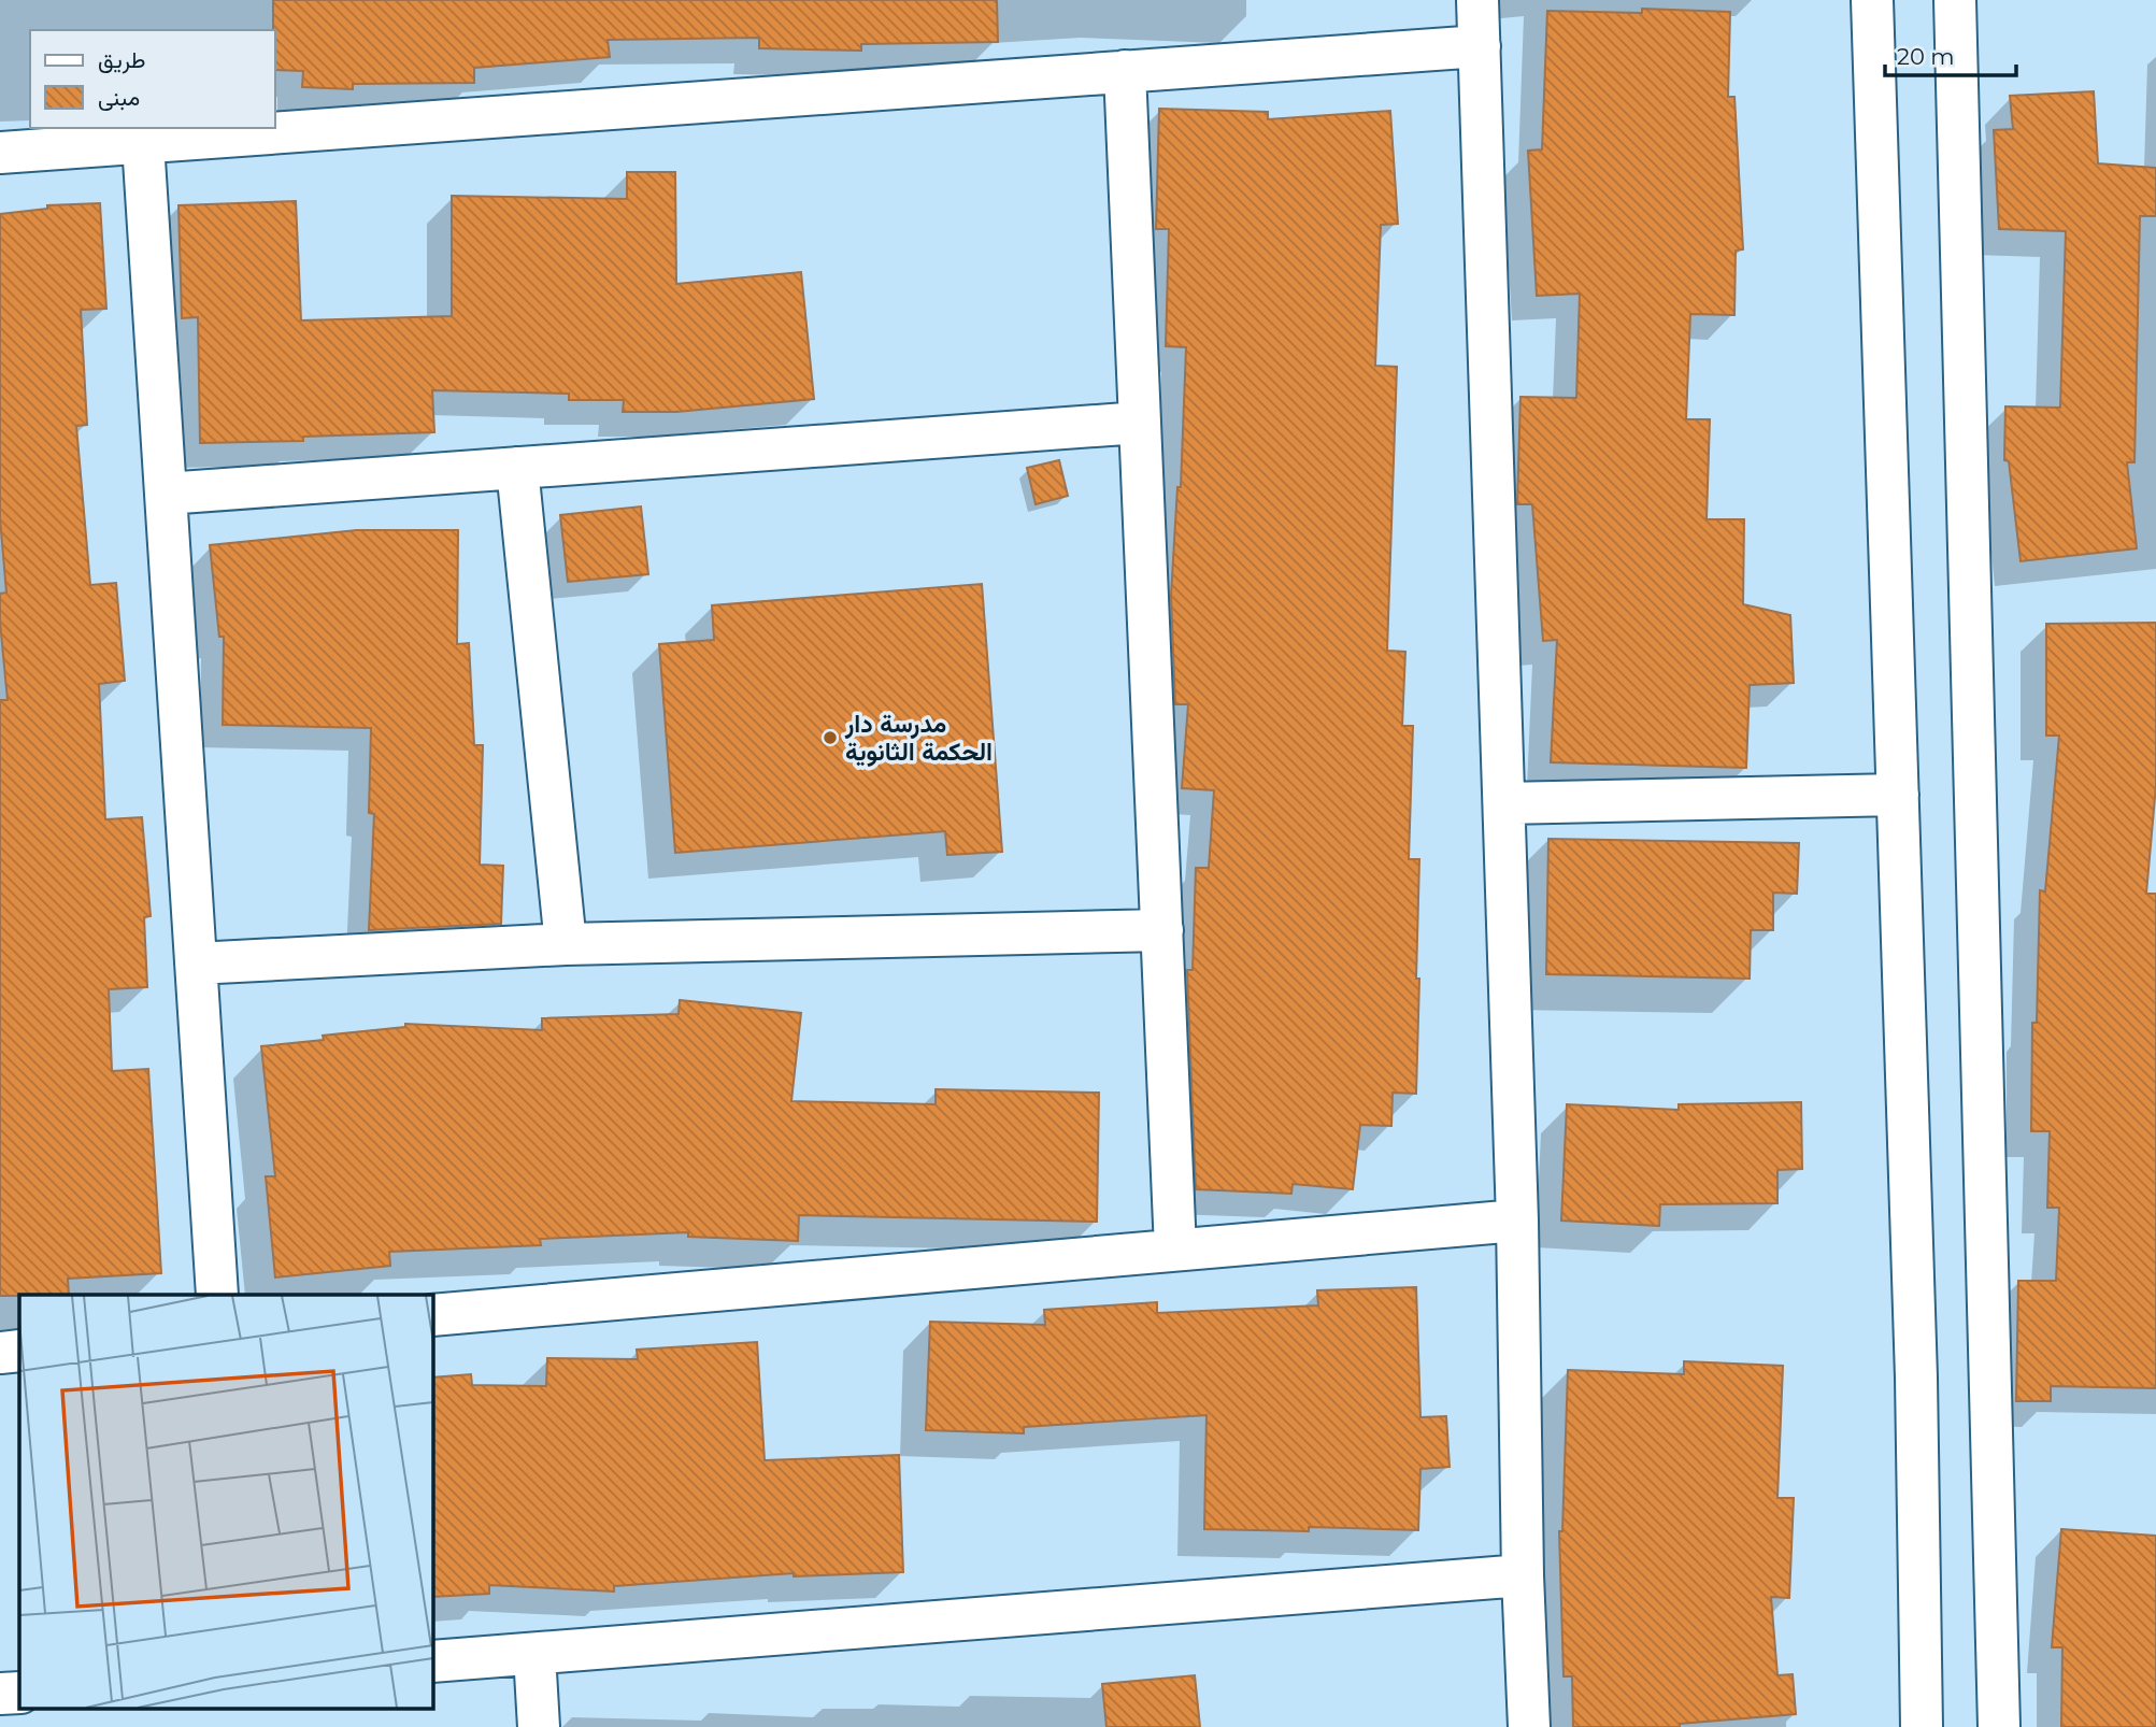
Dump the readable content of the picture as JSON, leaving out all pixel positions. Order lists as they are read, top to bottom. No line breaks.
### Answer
{"places":["مدرسة دار الحكمة الثانوية"],"legend":["طريق","مبنى"],"scale_bar":"20 m"}
